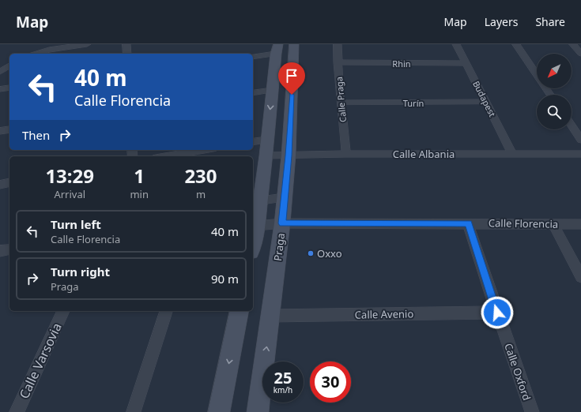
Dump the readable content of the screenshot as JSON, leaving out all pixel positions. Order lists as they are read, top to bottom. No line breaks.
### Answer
{"streets":{"street":["Rhin","Budapest","Calle Praga","Turín","Calle Albania","Calle Florencia","Praga","Calle Avenio","Calle Varsovia","Calle Oxford"]},"crossings":[["Rhin","Budapest"],["Rhin","Calle Praga"],["Budapest","Turín"],["Budapest","Calle Albania"],["Calle Praga","Turín"],["Calle Praga","Calle Albania"],["Calle Albania","Praga"],["Calle Florencia","Praga"],["Calle Florencia","Calle Oxford"],["Praga","Calle Avenio"],["Calle Avenio","Calle Oxford"]],"places":["Oxxo"],"north":"bottom left","page":{"header":"Map","nav":["Map","Layers","Share"],"turn":["40 m","Calle Florencia"],"then":"Then","eta":["13:29","Arrival","1","min","230","m"],"list":[{"name":"Turn left","note":"Calle Florencia","value":"40 m"},{"name":"Turn right","note":"Praga","value":"90 m"}],"speed":"25 km/h","limit":"30"}}
